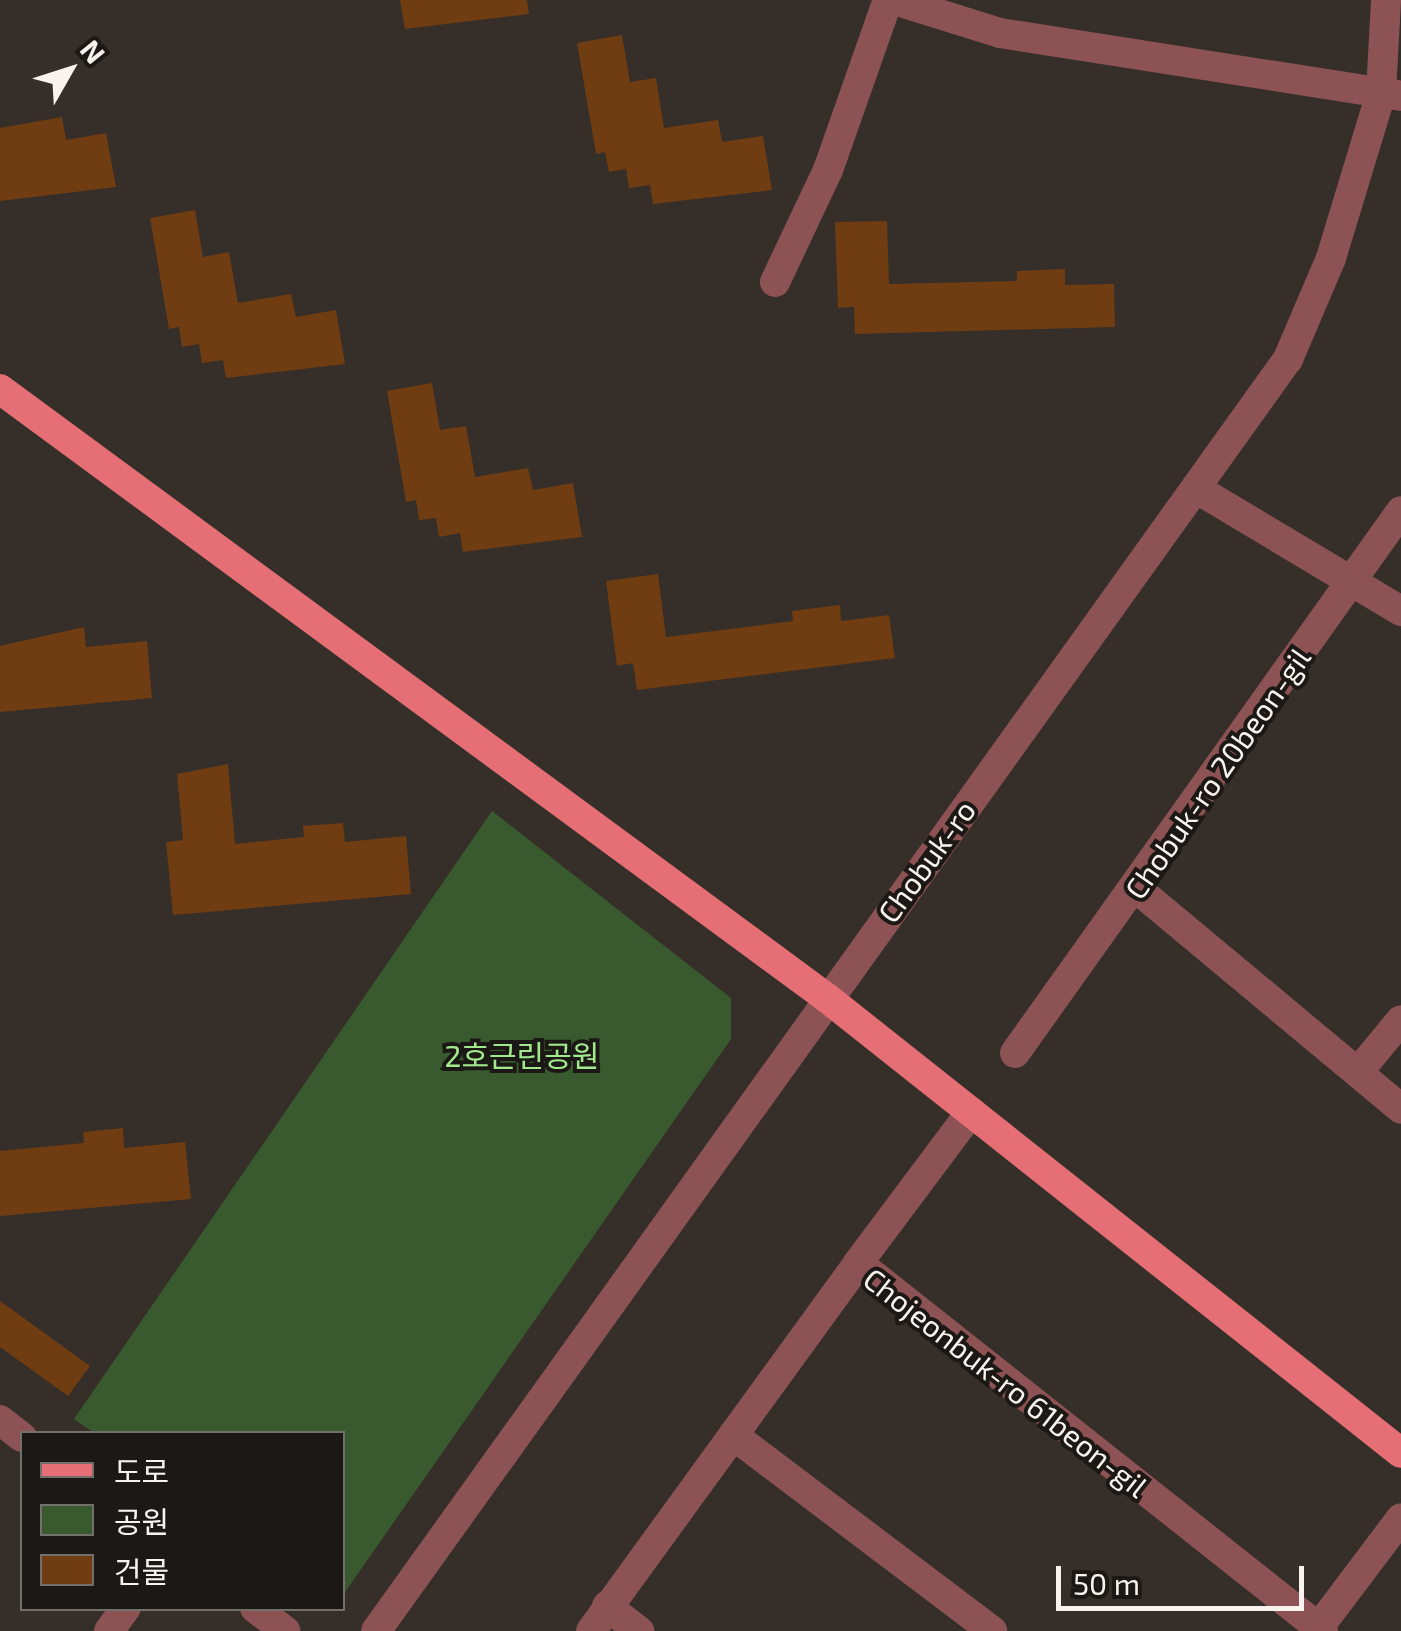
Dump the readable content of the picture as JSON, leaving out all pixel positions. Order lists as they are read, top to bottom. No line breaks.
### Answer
{"streets":{"street":["Chobuk-ro 20beon-gil","Chobuk-ro","Chojeonbuk-ro 61beon-gil"]},"parks":["2호근린공원"],"legend":["도로","공원","건물"],"scale_bar":"50 m","north":"top right"}
